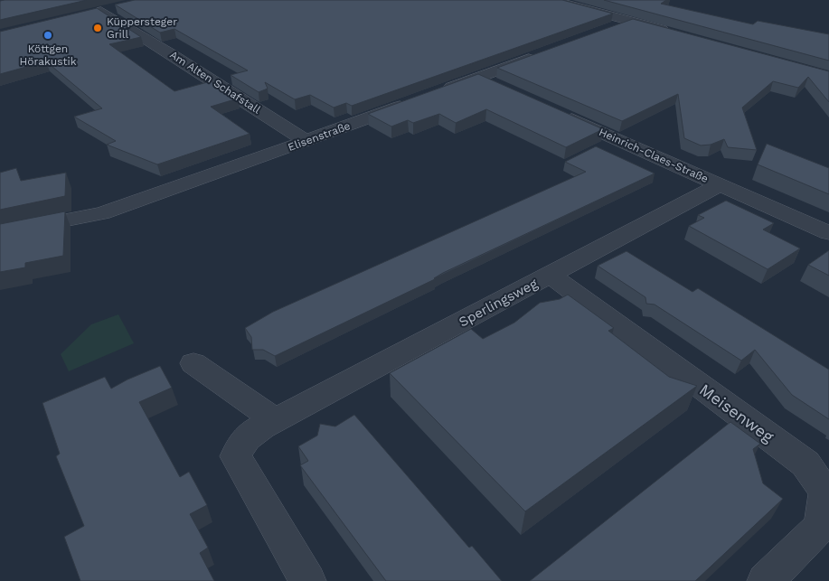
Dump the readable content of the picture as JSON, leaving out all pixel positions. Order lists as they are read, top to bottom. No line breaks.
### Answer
{"streets":{"street":["Am Alten Schafstall","Elisenstraße","Heinrich-Claes-Straße","Sperlingsweg","Meisenweg"]},"crossings":[["Am Alten Schafstall","Elisenstraße"],["Heinrich-Claes-Straße","Sperlingsweg"],["Sperlingsweg","Meisenweg"]],"places":["Küppersteger Grill","Köttgen Hörakustik"]}
